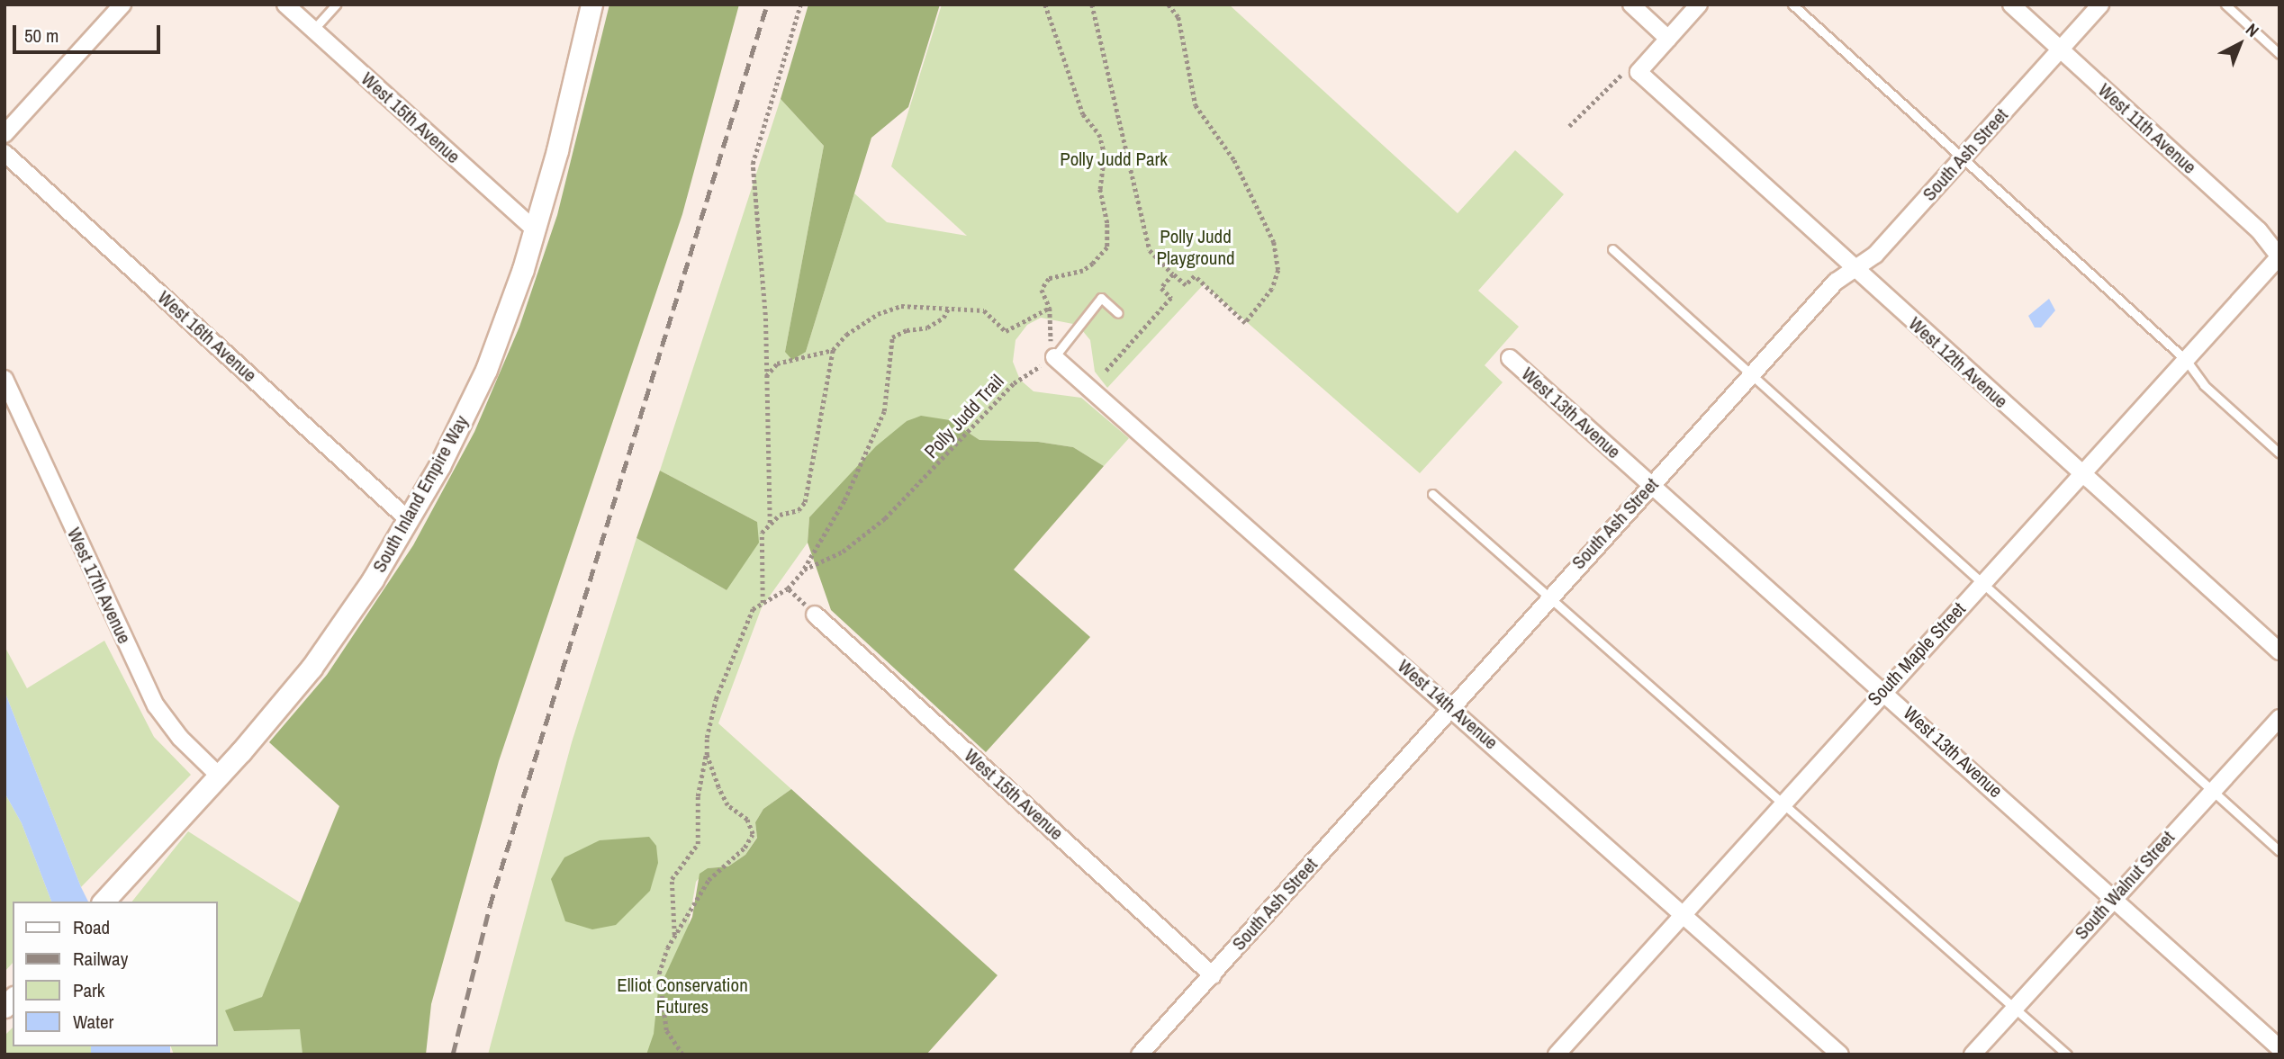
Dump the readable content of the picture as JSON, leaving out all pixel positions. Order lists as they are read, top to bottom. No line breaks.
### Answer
{"streets":{"street":["West 15th Avenue","West 11th Avenue","South Ash Street","West 16th Avenue","West 12th Avenue","West 13th Avenue","South Inland Empire Way","West 17th Avenue","South Maple Street","West 14th Avenue","South Walnut Street"],"path":["Polly Judd Trail"]},"crossings":[["West 15th Avenue","South Ash Street"],["West 15th Avenue","South Inland Empire Way"],["West 11th Avenue","South Ash Street"],["West 11th Avenue","South Maple Street"],["South Ash Street","West 12th Avenue"],["South Ash Street","West 13th Avenue"],["South Ash Street","West 14th Avenue"],["West 16th Avenue","South Inland Empire Way"],["West 12th Avenue","South Maple Street"],["West 13th Avenue","South Maple Street"],["West 13th Avenue","South Walnut Street"],["Polly Judd Trail","West 14th Avenue"],["South Inland Empire Way","West 17th Avenue"],["South Maple Street","West 14th Avenue"]],"parks":["Polly Judd Park","Polly Judd Playground","Elliot Conservation Futures"],"legend":["Road","Railway","Park","Water"],"scale_bar":"50 m","north":"top right"}
